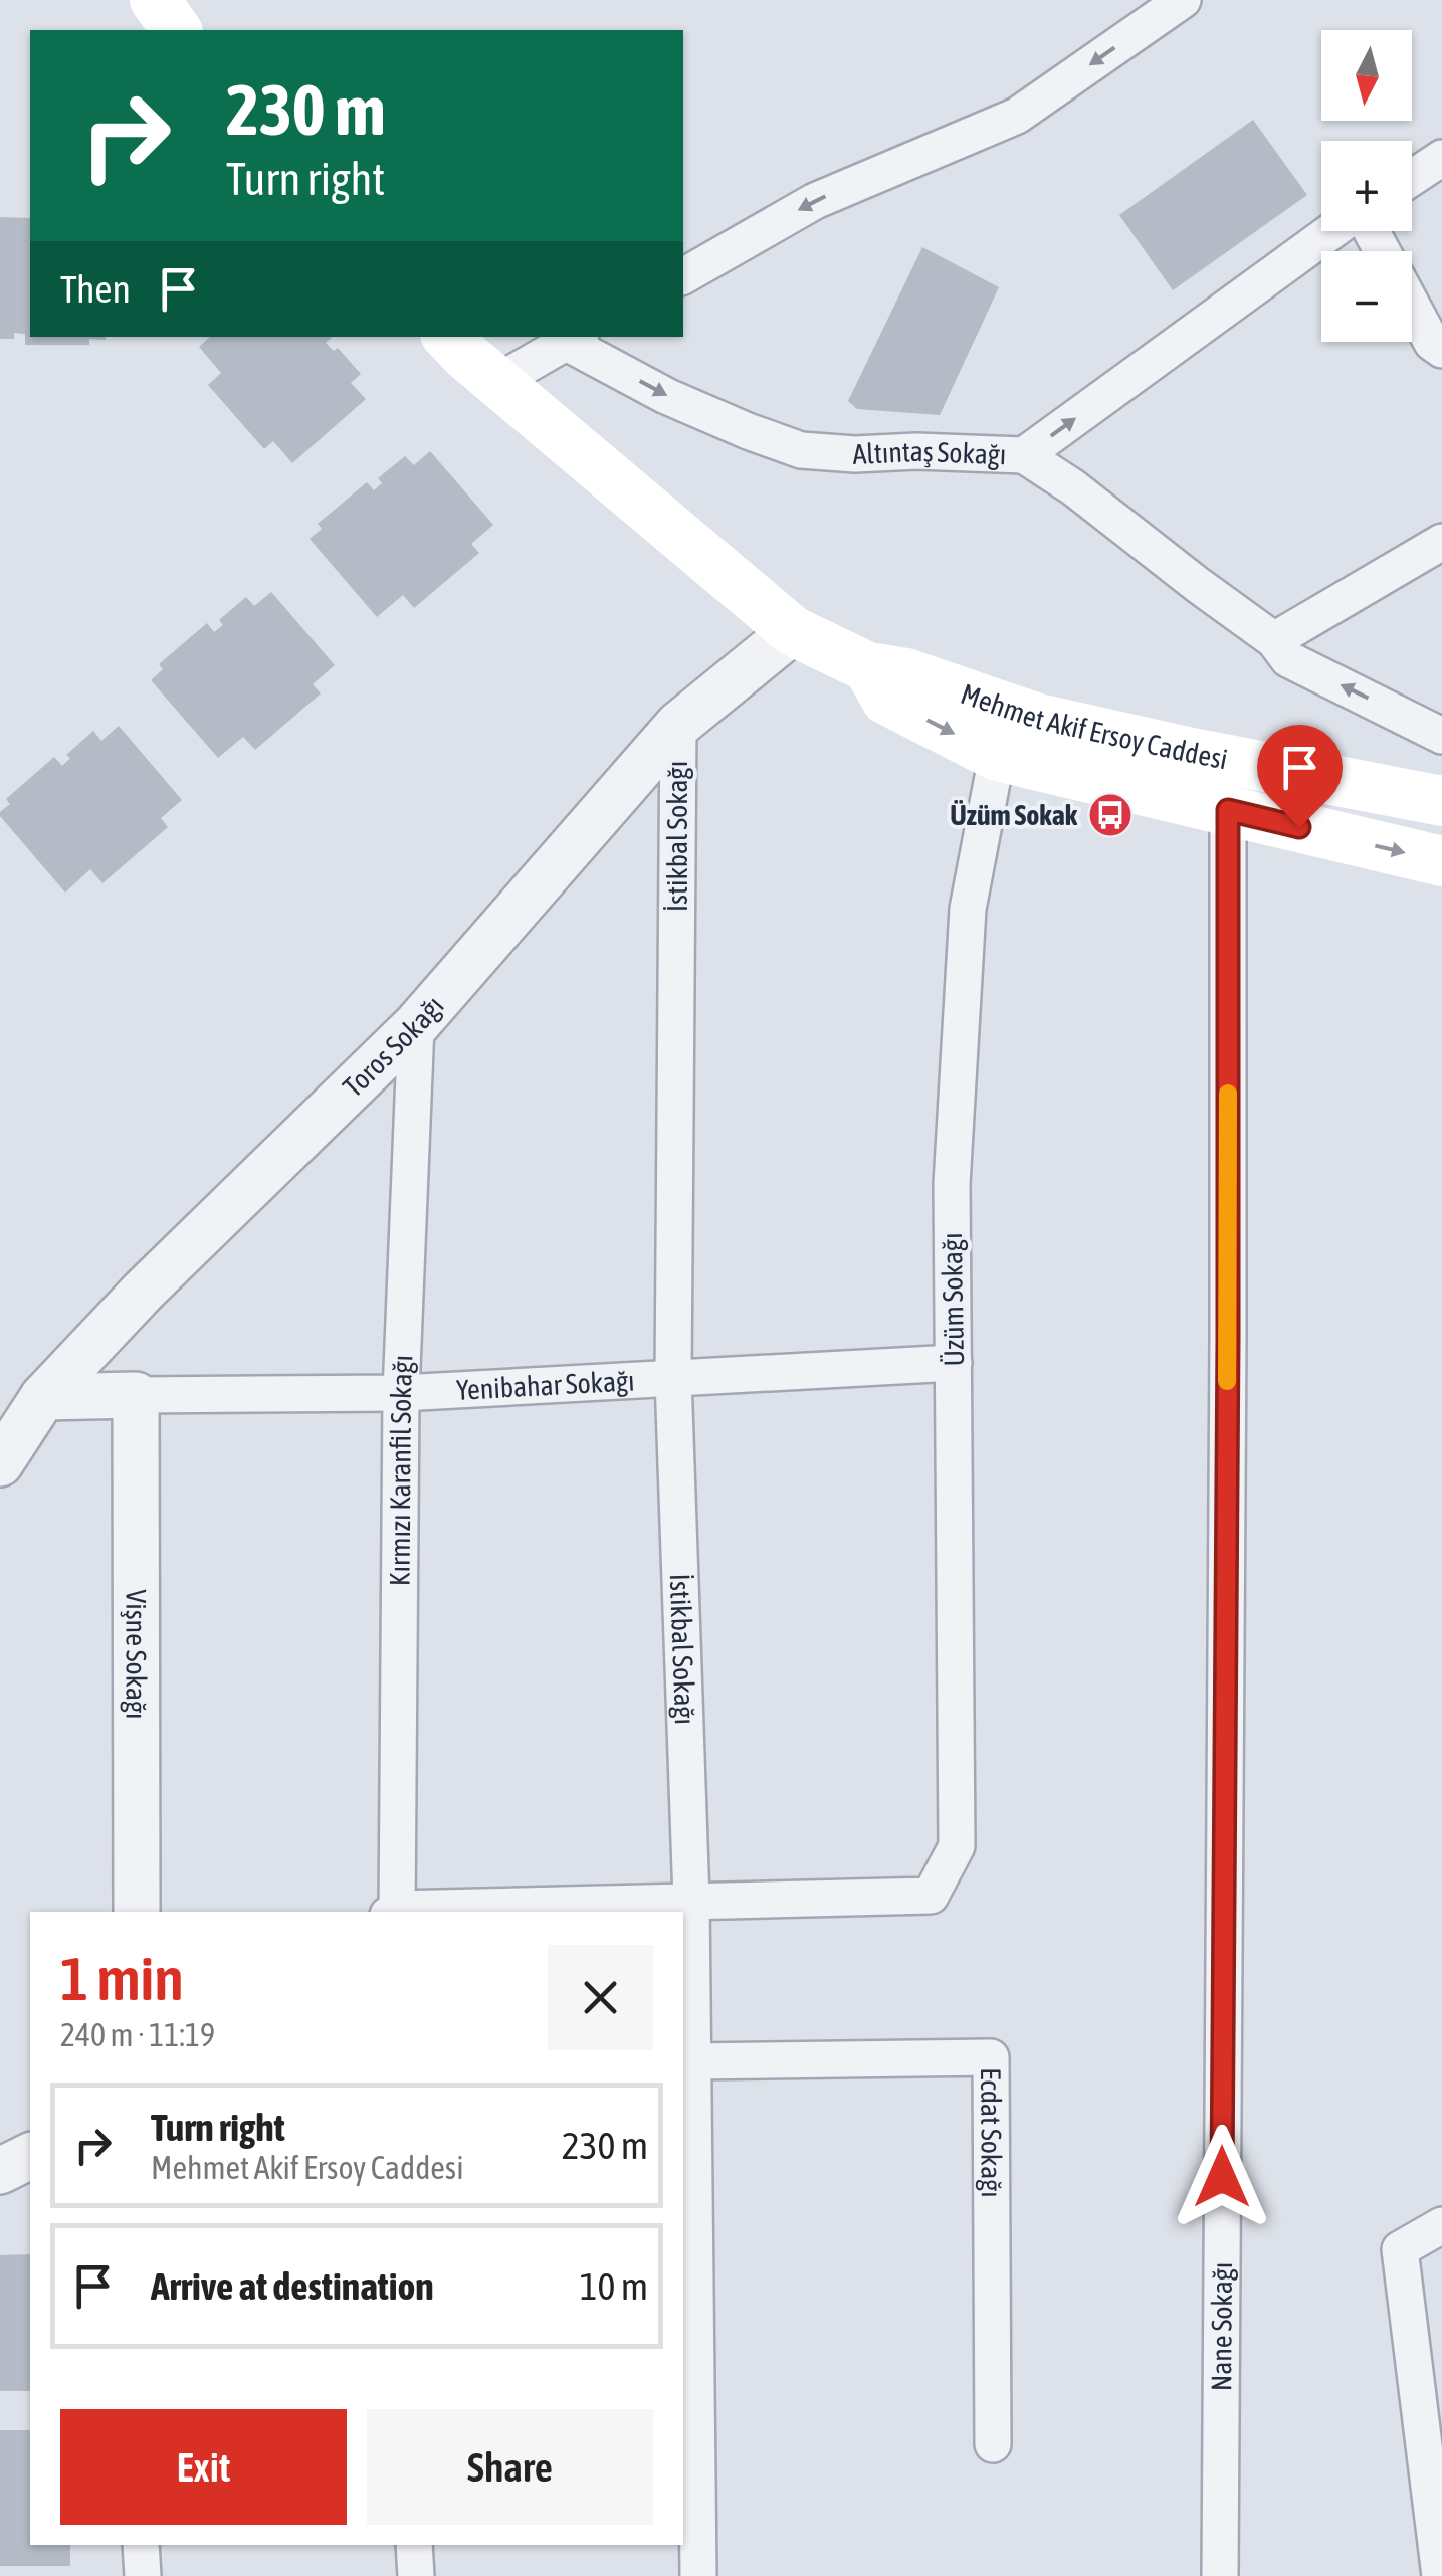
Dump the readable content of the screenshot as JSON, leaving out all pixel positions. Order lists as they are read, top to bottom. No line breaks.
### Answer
{"streets":{"main road":["Mehmet Akif Ersoy Caddesi"],"street":["Altıntaş Sokağı","İstikbal Sokağı","Toros Sokağı","Üzüm Sokağı","Yenibahar Sokağı","Kırmızı Karanfil Sokağı","Vişne Sokağı","Ecdat Sokağı","Nane Sokağı"]},"crossings":[["Mehmet Akif Ersoy Caddesi","Toros Sokağı"],["Mehmet Akif Ersoy Caddesi","Üzüm Sokağı"],["Mehmet Akif Ersoy Caddesi","Nane Sokağı"],["İstikbal Sokağı","Toros Sokağı"],["İstikbal Sokağı","Üzüm Sokağı"],["İstikbal Sokağı","Yenibahar Sokağı"],["İstikbal Sokağı","Ecdat Sokağı"],["Toros Sokağı","Kırmızı Karanfil Sokağı"],["Üzüm Sokağı","Yenibahar Sokağı"],["Yenibahar Sokağı","Kırmızı Karanfil Sokağı"],["Yenibahar Sokağı","Vişne Sokağı"]],"places":{"bus stop":["Üzüm Sokak"]},"north":"bottom","page":{"map_buttons":["+","−"],"turn":["230 m","Turn right"],"then":"Then","heading":["1 min","240 m · 11:19"],"list":[{"name":"Turn right","note":"Mehmet Akif Ersoy Caddesi","value":"230 m"},{"name":"Arrive at destination","value":"10 m"}],"buttons":["Exit","Share"]}}
